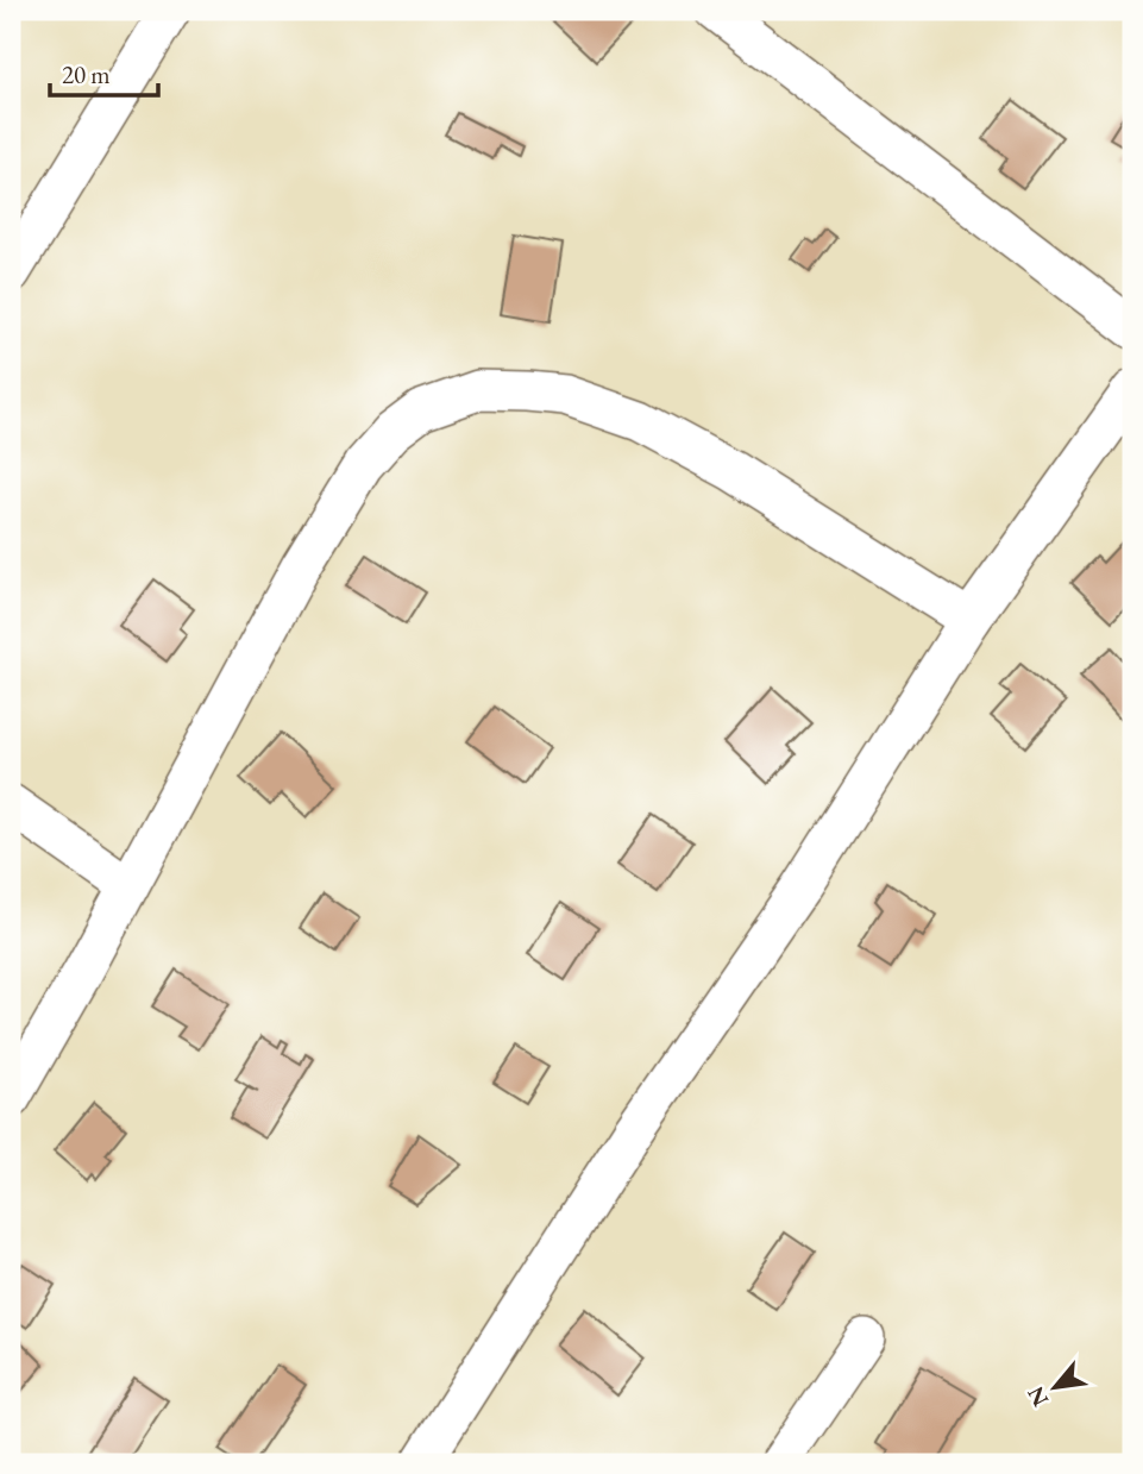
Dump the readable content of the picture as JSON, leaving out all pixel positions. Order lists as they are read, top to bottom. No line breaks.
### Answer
{"scale_bar":"20 m","north":"bottom left"}
